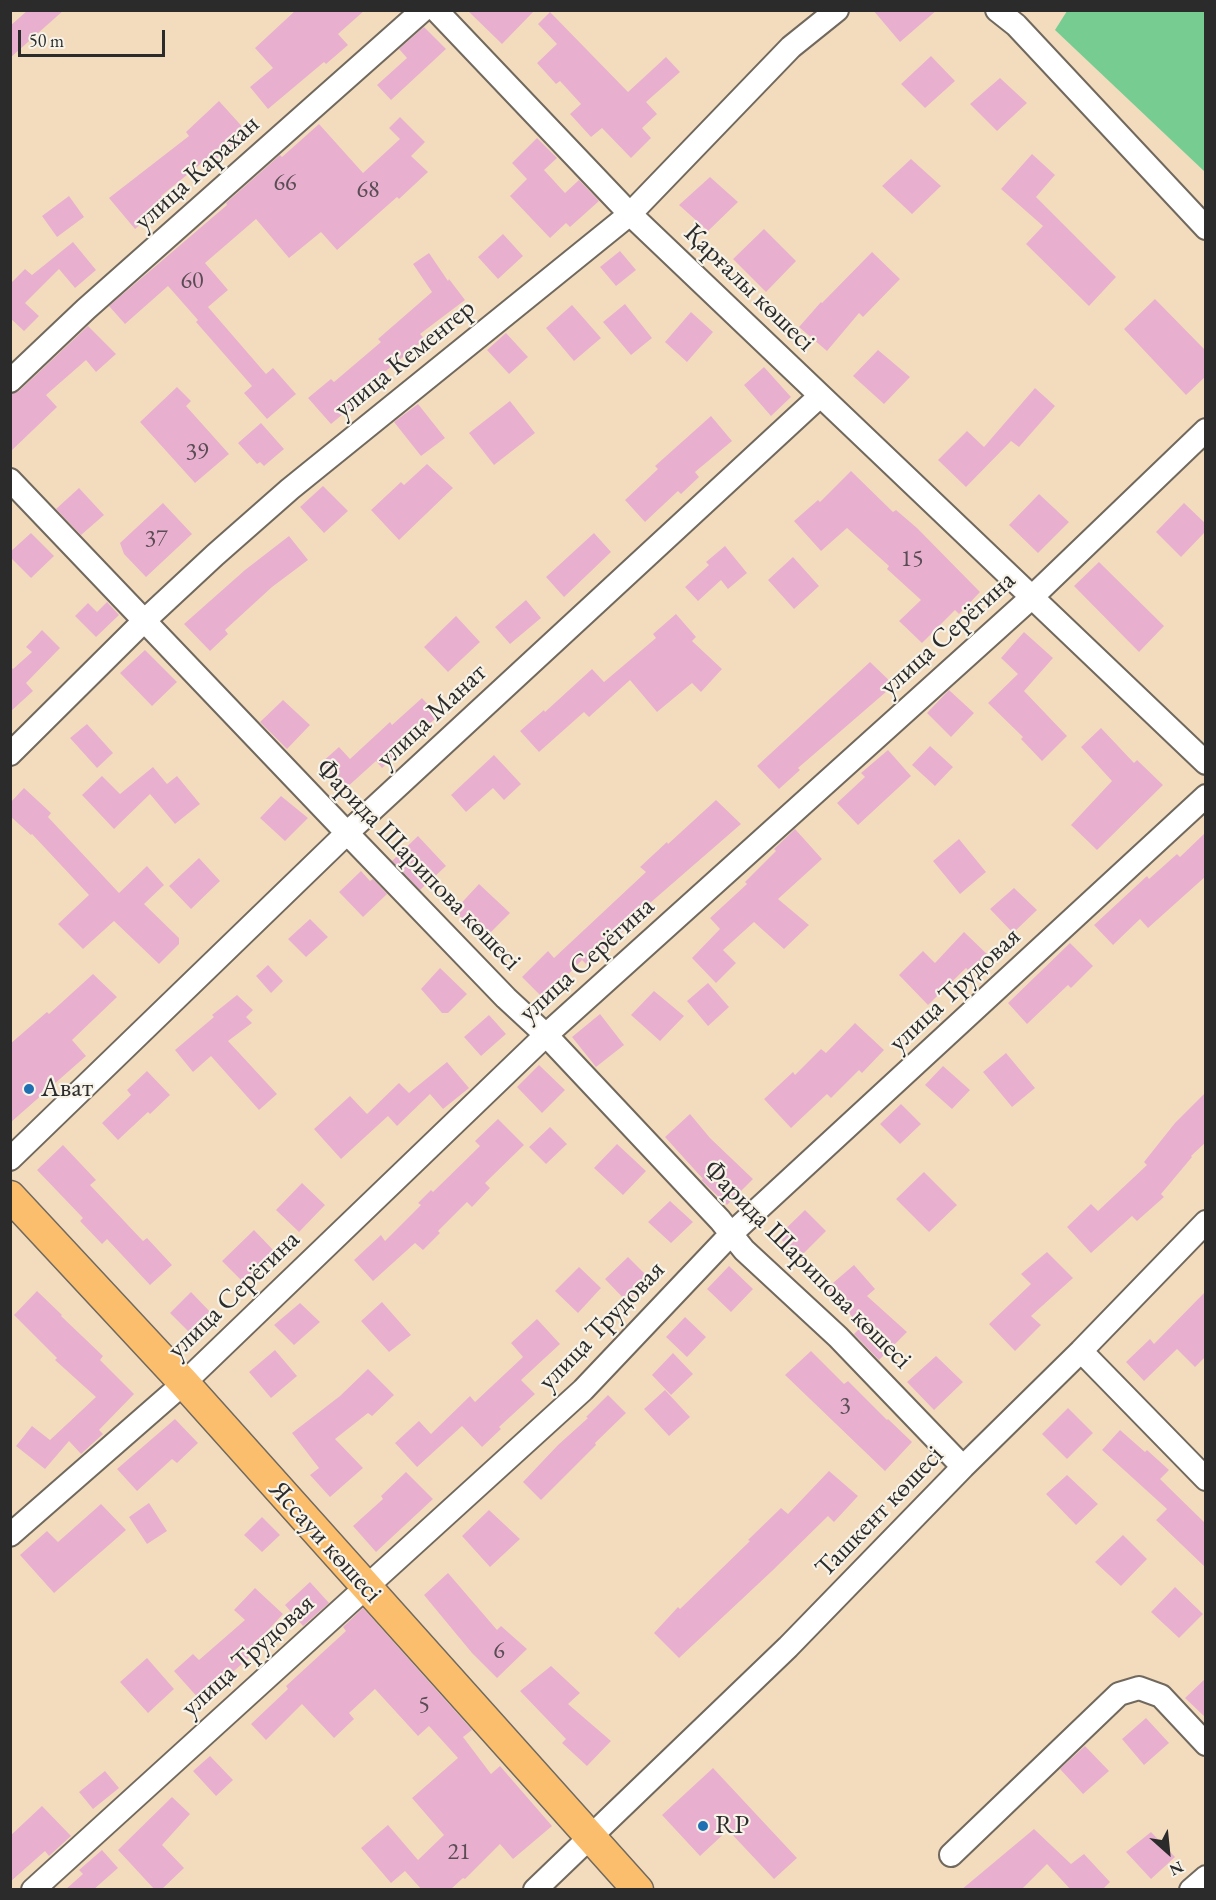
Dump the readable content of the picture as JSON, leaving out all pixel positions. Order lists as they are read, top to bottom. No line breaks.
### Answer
{"streets":{"main road":["Яссауи көшесі"],"street":["улица Карахан","Қарғалы көшесі","улица Кеменгер","улица Серёгина","улица Манат","Фарида Шарипова көшесі","улица Трудовая","Ташкент көшесі"]},"crossings":[["Қарғалы көшесі","улица Кеменгер"],["Қарғалы көшесі","улица Серёгина"],["Қарғалы көшесі","улица Манат"],["улица Кеменгер","Фарида Шарипова көшесі"],["улица Серёгина","Фарида Шарипова көшесі"],["улица Серёгина","Яссауи көшесі"],["улица Манат","Фарида Шарипова көшесі"],["Фарида Шарипова көшесі","улица Трудовая"],["Фарида Шарипова көшесі","Ташкент көшесі"],["улица Трудовая","Яссауи көшесі"],["Ташкент көшесі","Яссауи көшесі"]],"places":["Ават","RP"],"house_numbers":["66","68","60","39","37","15","3","6","5","21"],"scale_bar":"50 m","north":"bottom right"}
